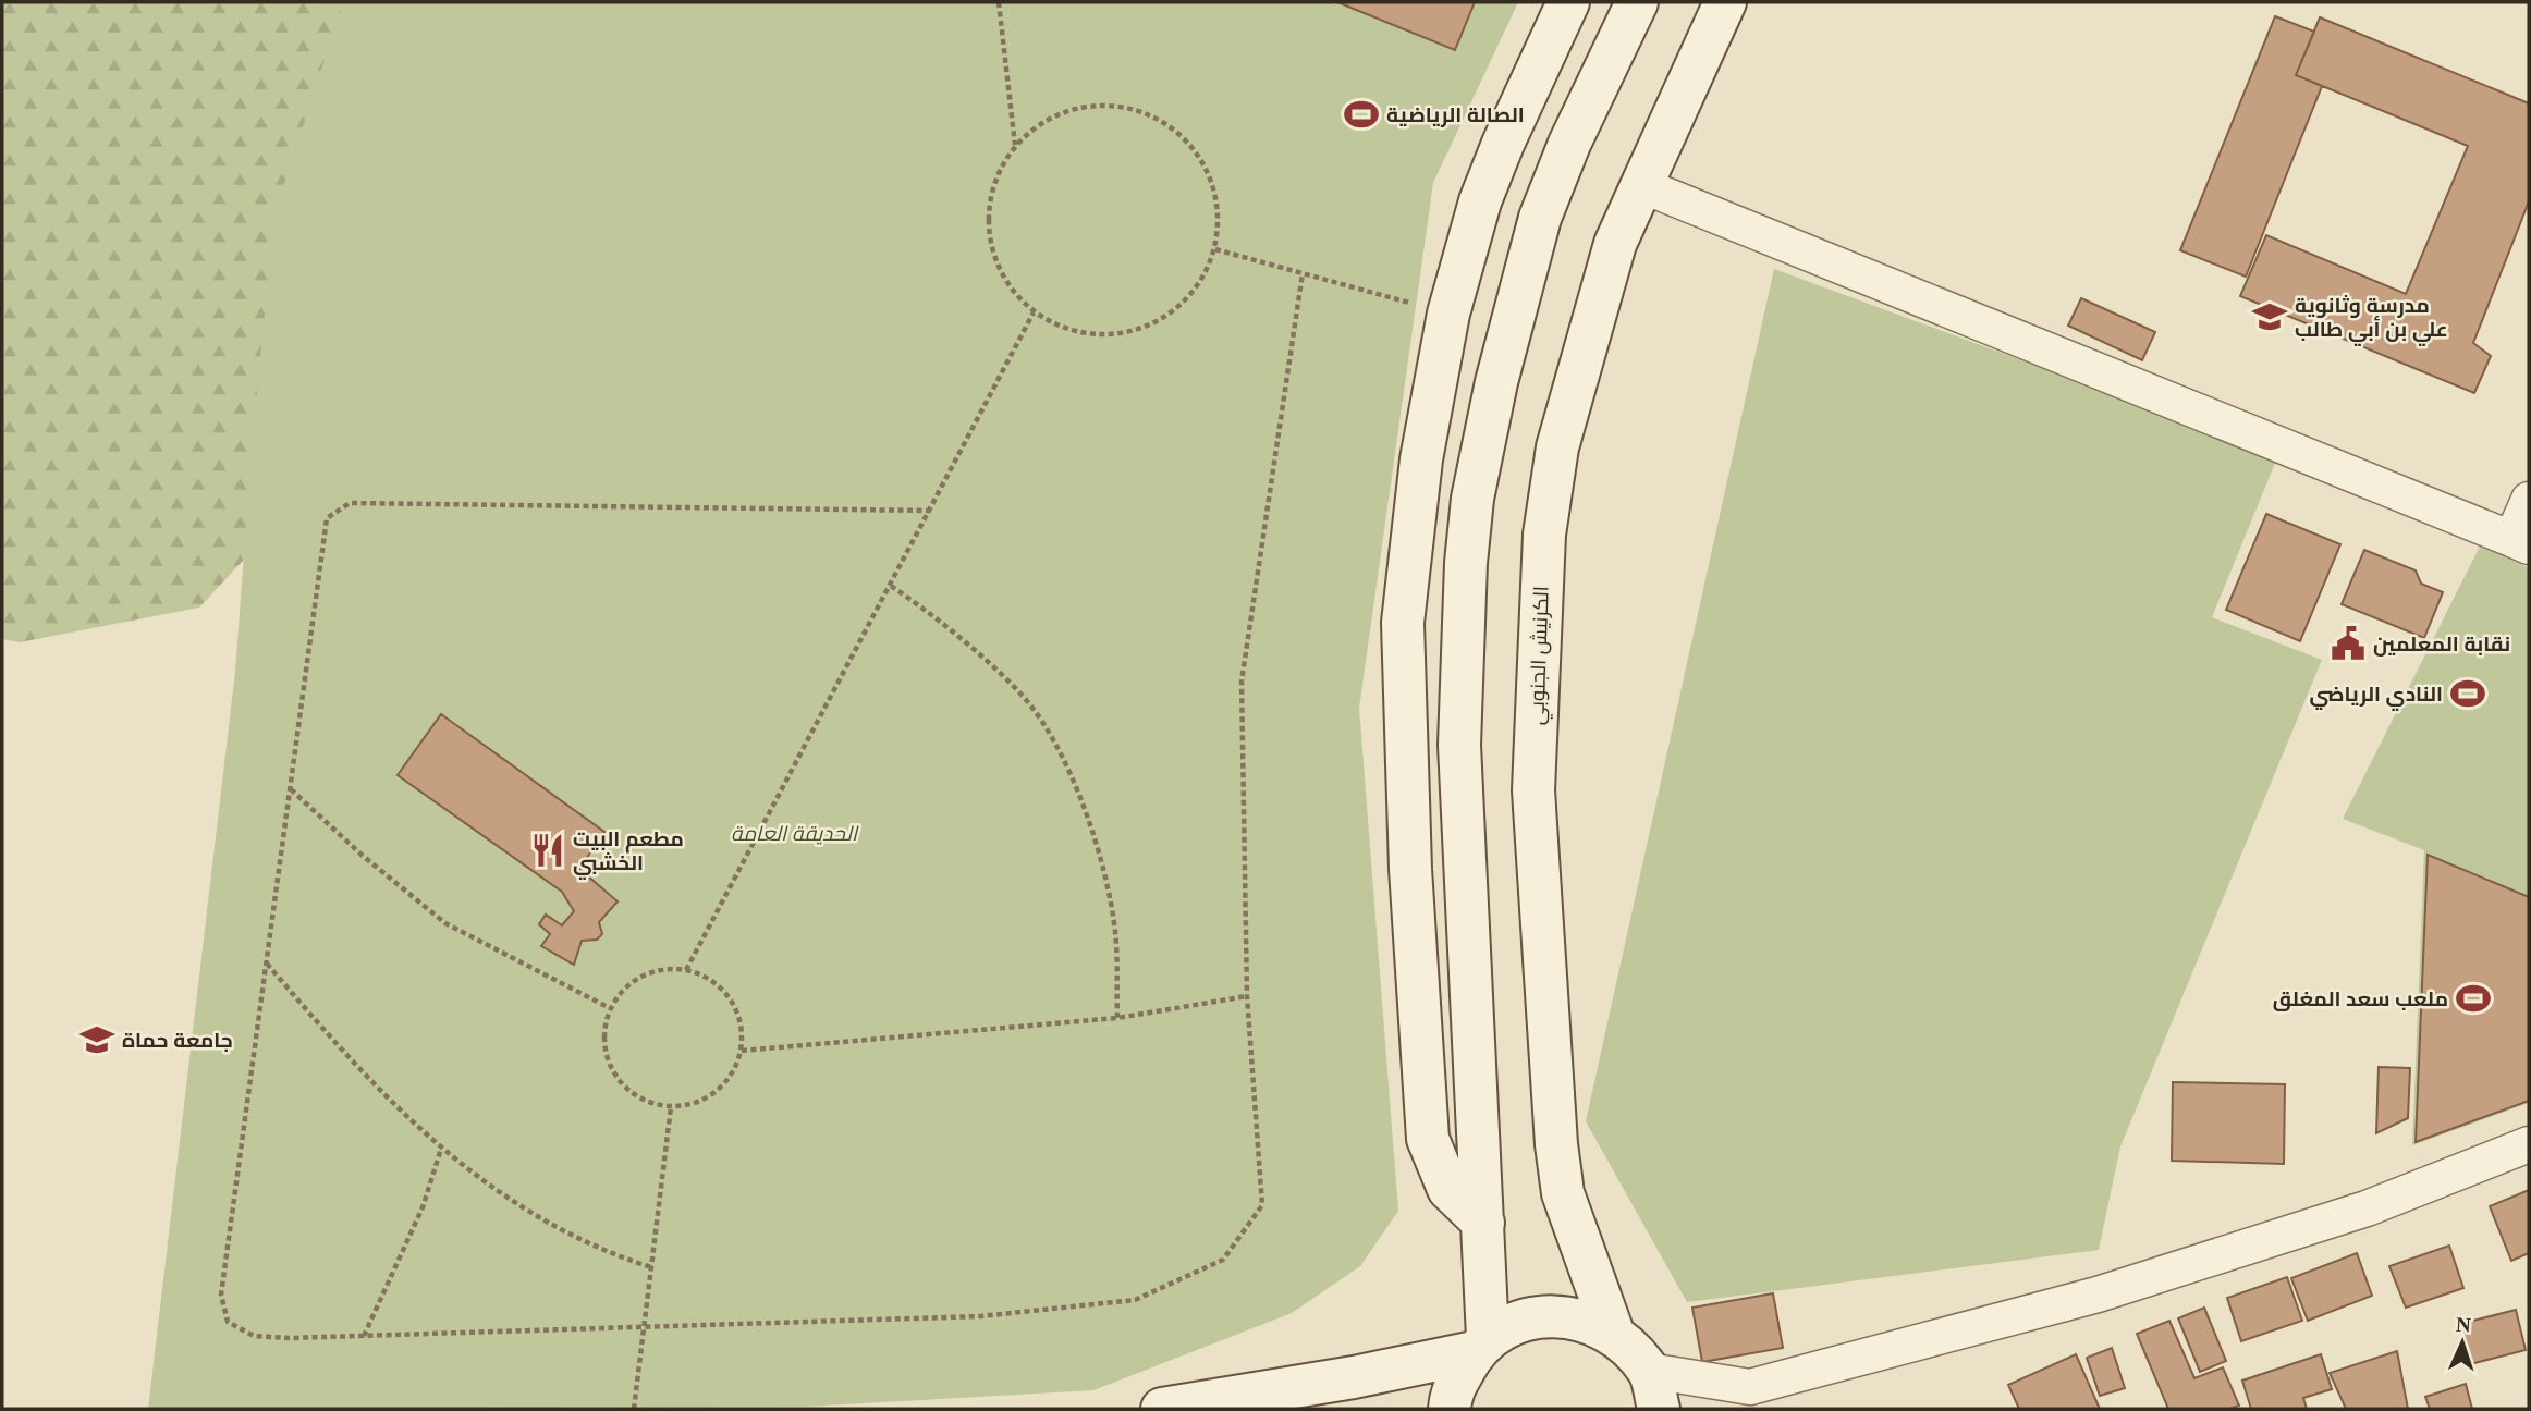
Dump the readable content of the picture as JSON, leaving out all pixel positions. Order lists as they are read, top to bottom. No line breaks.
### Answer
{"streets":{"main road":["الكرنيش الجنوبي"]},"parks":["الحديقة العامة"],"places":{"sports":["الصالة الرياضية","النادي الرياضي","ملعب سعد المغلق"],"school or university":["مدرسة وثانوية علي بن أبي طالب","جامعة حماة"],"public building":["نقابة المعلمين"],"restaurant":["مطعم البيت الخشبي"]},"north":"top"}
